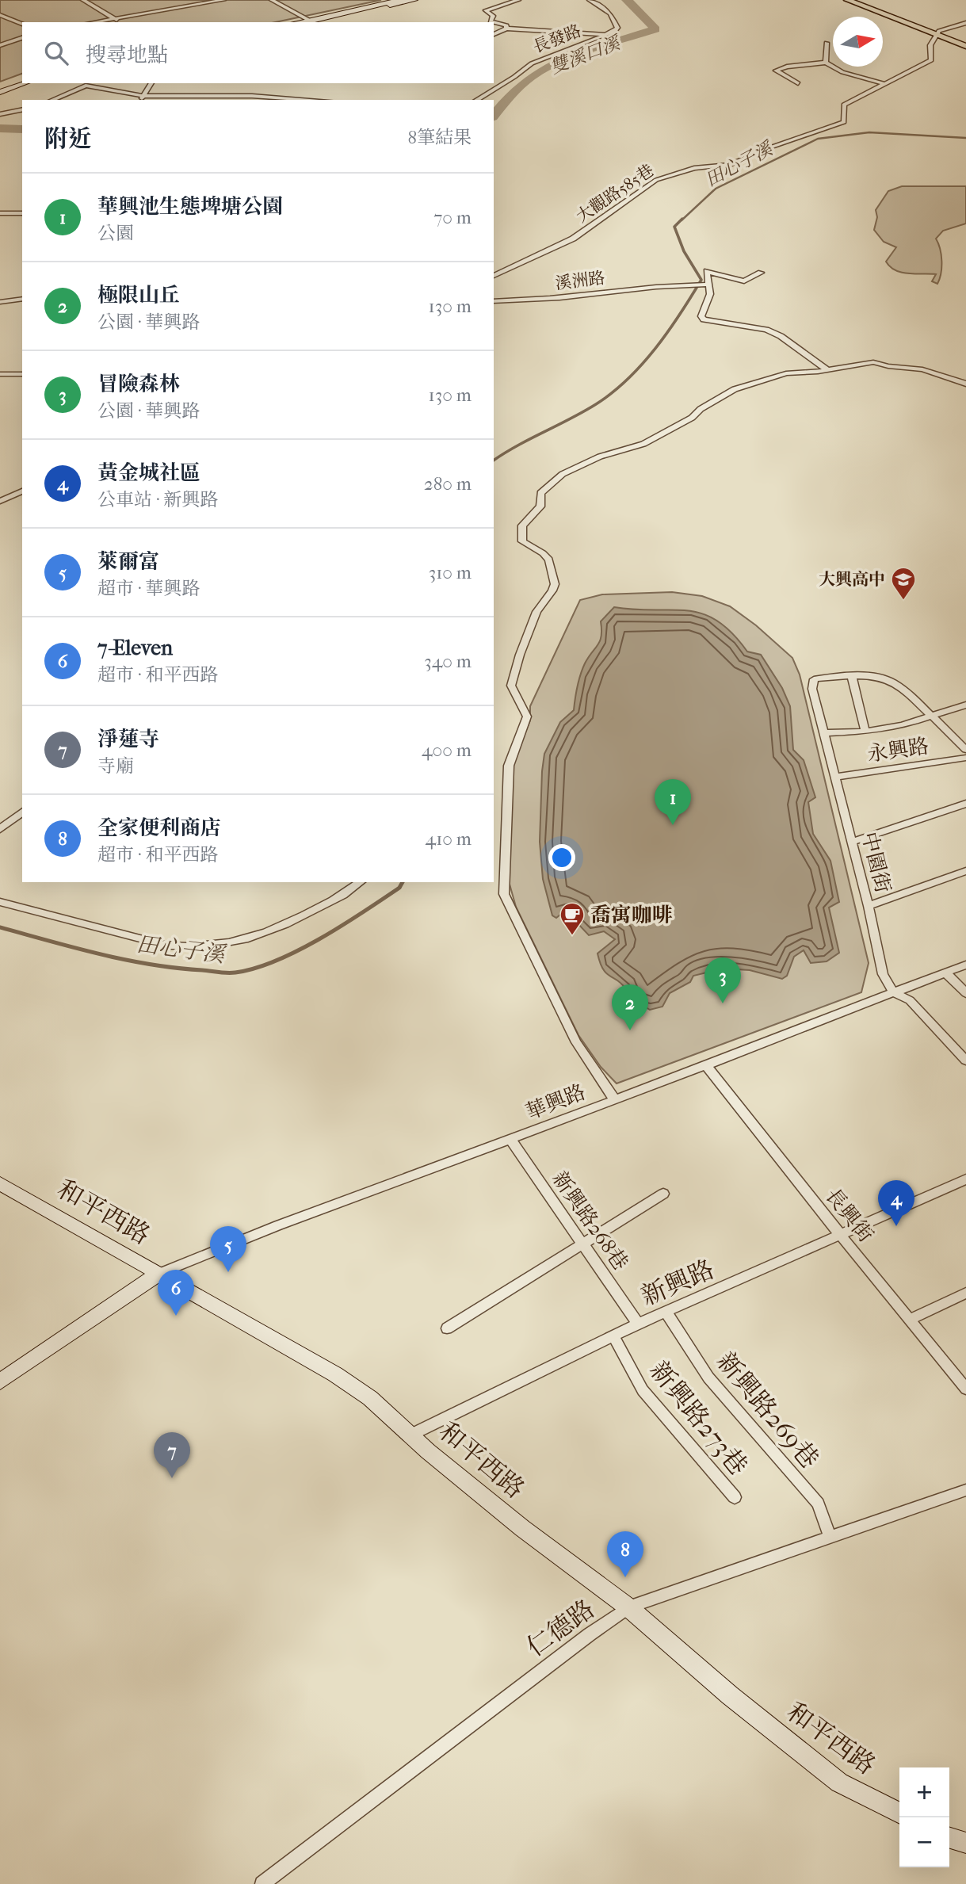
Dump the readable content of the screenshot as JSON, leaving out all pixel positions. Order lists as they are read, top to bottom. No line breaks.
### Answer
{"streets":{"street":["長發路","大觀路585巷","溪洲路","永興路","中園街","華興路","和平西路","長興街","新興路268巷","新興路","新興路269巷","新興路273巷","仁德路"]},"crossings":[["永興路","中園街"],["中園街","華興路"],["華興路","和平西路"],["華興路","長興街"],["華興路","新興路268巷"],["和平西路","新興路"],["和平西路","仁德路"],["長興街","新興路"],["新興路268巷","新興路"],["新興路","新興路269巷"],["新興路","新興路273巷"],["新興路269巷","仁德路"]],"water":["雙溪口溪","田心子溪"],"places":{"school or university":["大興高中"],"cafe":["喬寓咖啡"]},"north":"right","page":{"search":"搜尋地點","heading":["附近","8筆結果"],"list":[{"mark":"1","name":"華興池生態埤塘公園","note":"公園","value":"70 m"},{"mark":"2","name":"極限山丘","note":"公園 · 華興路","value":"130 m"},{"mark":"3","name":"冒險森林","note":"公園 · 華興路","value":"130 m"},{"mark":"4","name":"黃金城社區","note":"公車站 · 新興路","value":"280 m"},{"mark":"5","name":"萊爾富","note":"超市 · 華興路","value":"310 m"},{"mark":"6","name":"7-Eleven","note":"超市 · 和平西路","value":"340 m"},{"mark":"7","name":"淨蓮寺","note":"寺廟","value":"400 m"},{"mark":"8","name":"全家便利商店","note":"超市 · 和平西路","value":"410 m"}],"pins":["1","3","2","4","5","6","7","8"],"map_buttons":["+","−"]}}
